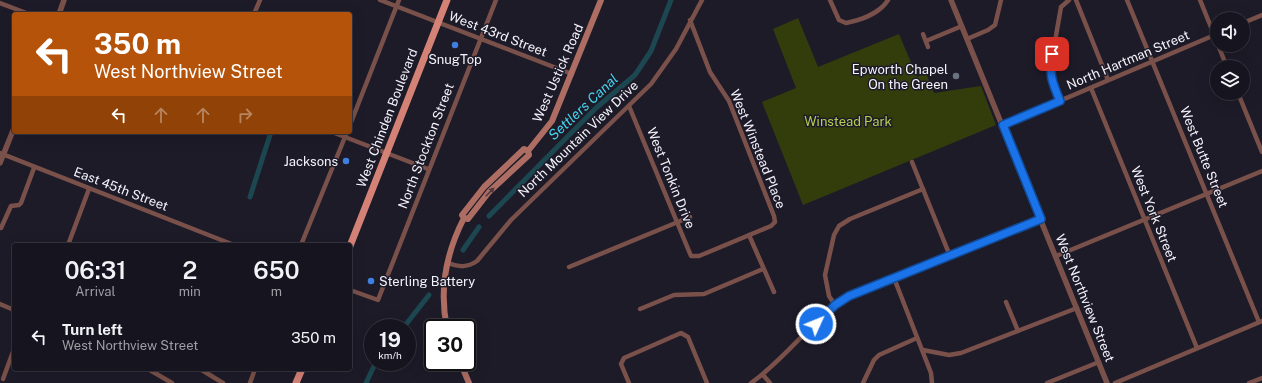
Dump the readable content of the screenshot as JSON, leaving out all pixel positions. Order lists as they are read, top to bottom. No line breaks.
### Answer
{"streets":{"main road":["West Ustick Road","West Chinden Boulevard"],"street":["West 43rd Street","North Hartman Street","North Mountain View Drive","North Stockton Street","West Winstead Place","West Butte Street","West Tonkin Drive","East 45th Street","West York Street","West Northview Street"]},"crossings":[["West 43rd Street","West Ustick Road"],["West 43rd Street","West Chinden Boulevard"],["West 43rd Street","North Stockton Street"],["North Hartman Street","West Butte Street"],["North Hartman Street","West York Street"],["North Hartman Street","West Northview Street"],["West Ustick Road","North Mountain View Drive"],["North Mountain View Drive","West Winstead Place"],["North Mountain View Drive","West Tonkin Drive"],["West Winstead Place","West Tonkin Drive"]],"water":["Settlers Canal"],"parks":["Winstead Park"],"places":["SnugTop","Epworth Chapel On the Green","Jacksons","Sterling Battery"],"page":{"turn":["350 m","West Northview Street"],"eta":["06:31","Arrival","2","min","650","m"],"list":[{"name":"Turn left","note":"West Northview Street","value":"350 m"}],"speed":"19 km/h","limit":"30"}}
